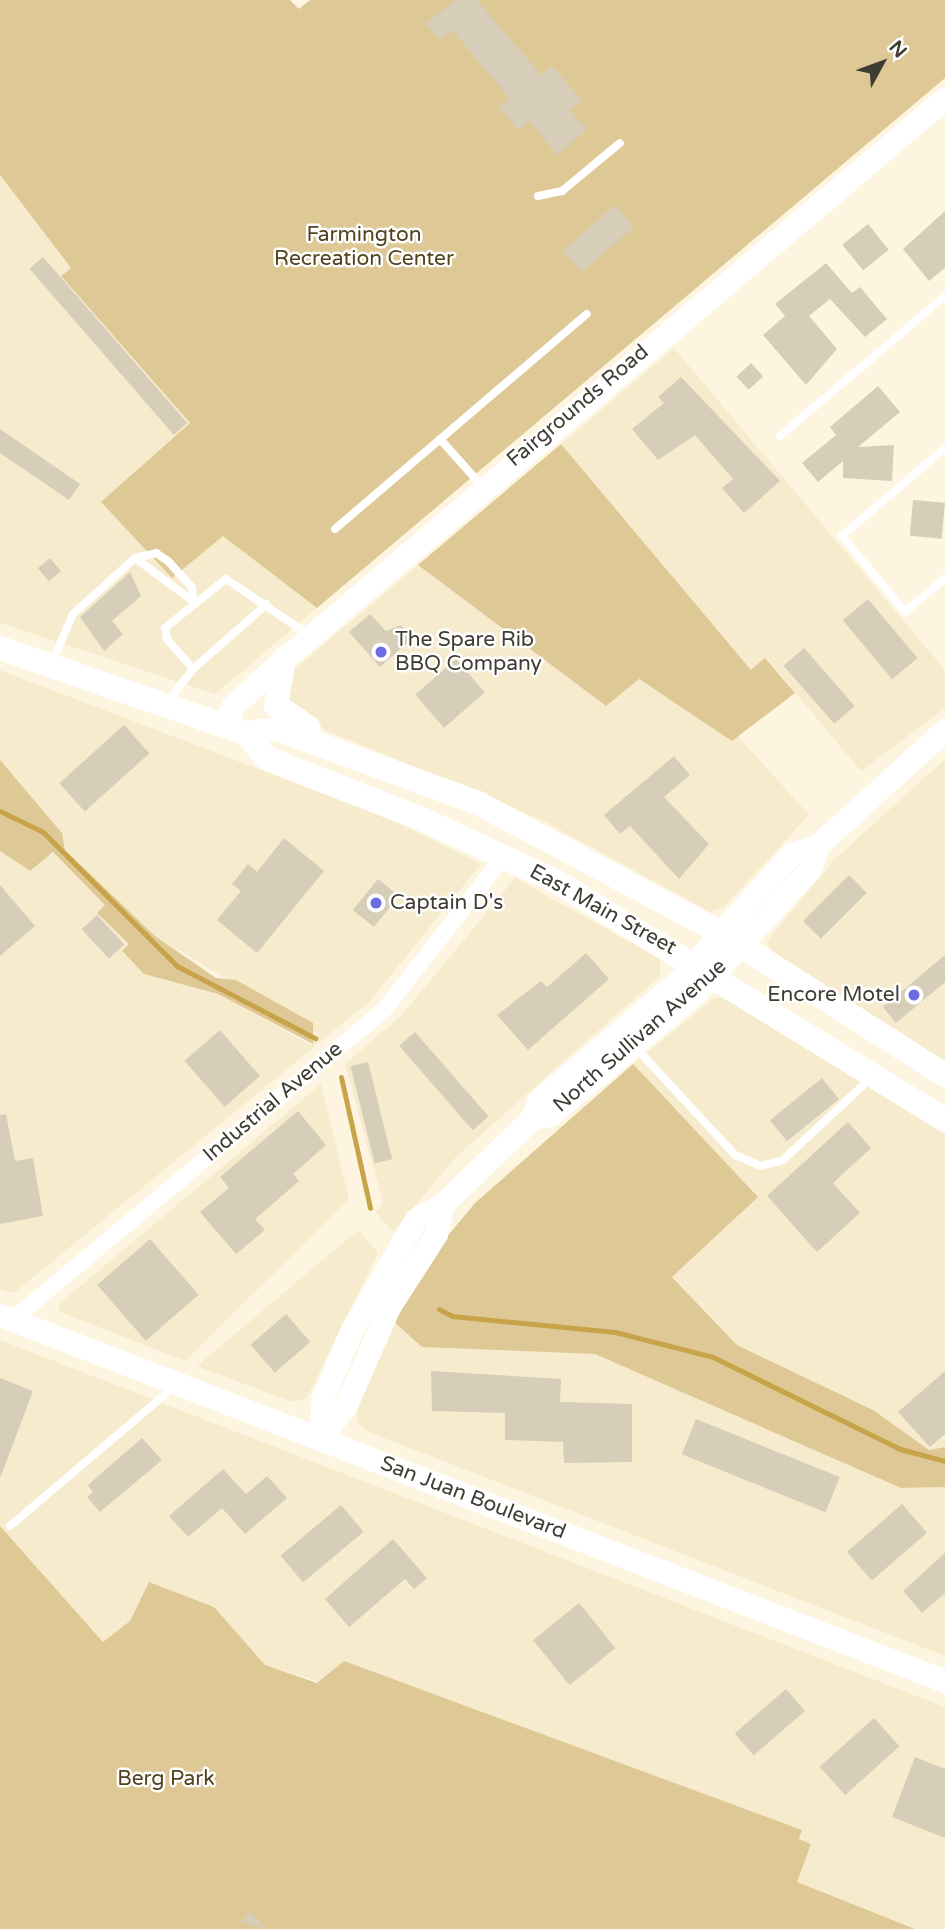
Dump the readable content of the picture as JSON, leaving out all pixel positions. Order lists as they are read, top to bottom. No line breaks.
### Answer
{"streets":{"main road":["Fairgrounds Road","East Main Street","North Sullivan Avenue","San Juan Boulevard"],"street":["Industrial Avenue"]},"crossings":[["Fairgrounds Road","East Main Street"],["East Main Street","North Sullivan Avenue"],["East Main Street","Industrial Avenue"],["North Sullivan Avenue","San Juan Boulevard"],["Industrial Avenue","San Juan Boulevard"]],"parks":["Farmington Recreation Center","Berg Park"],"places":["The Spare Rib BBQ Company","Captain D's","Encore Motel"],"north":"top right"}
